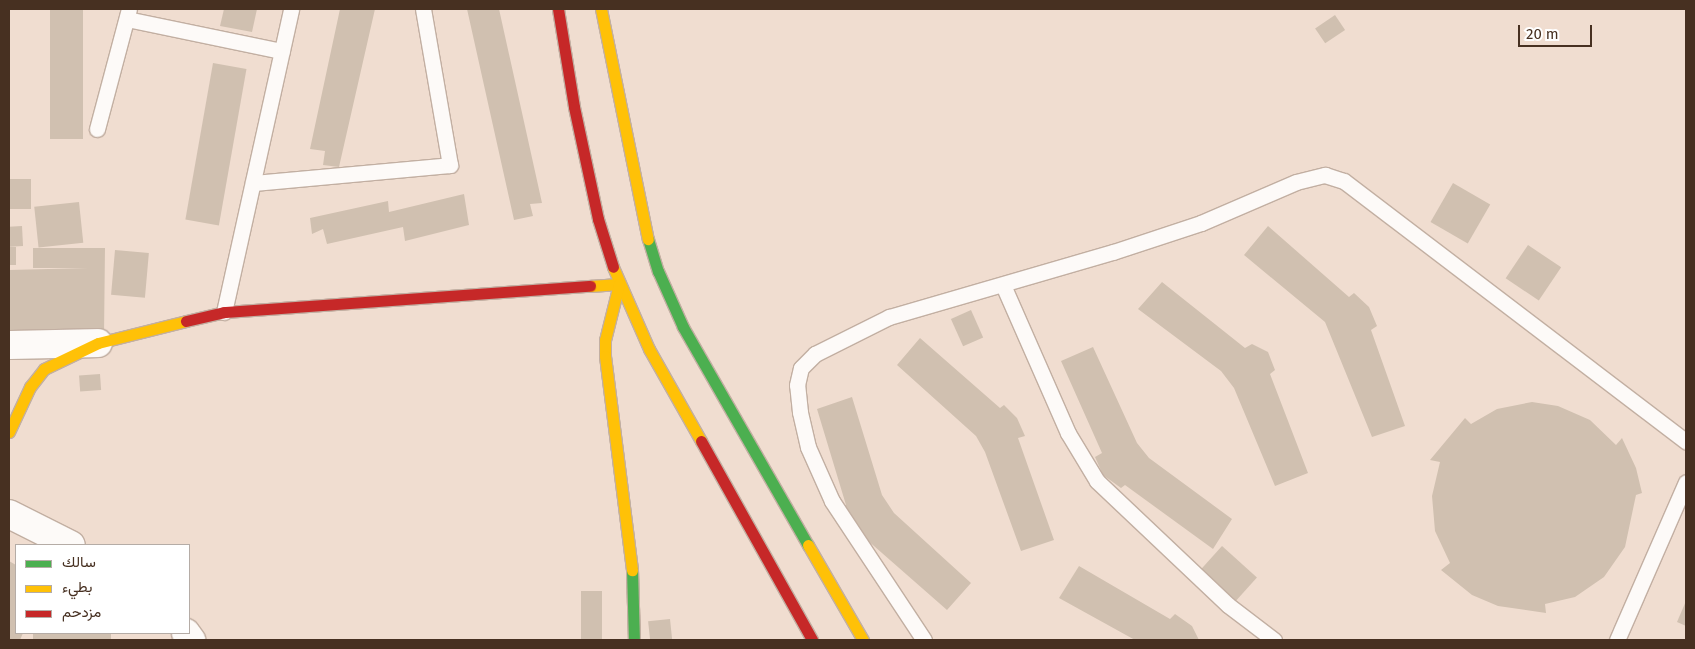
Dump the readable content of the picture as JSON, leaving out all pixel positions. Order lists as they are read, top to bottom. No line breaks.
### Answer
{"legend":["سالك","بطيء","مزدحم"],"scale_bar":"20 m"}
